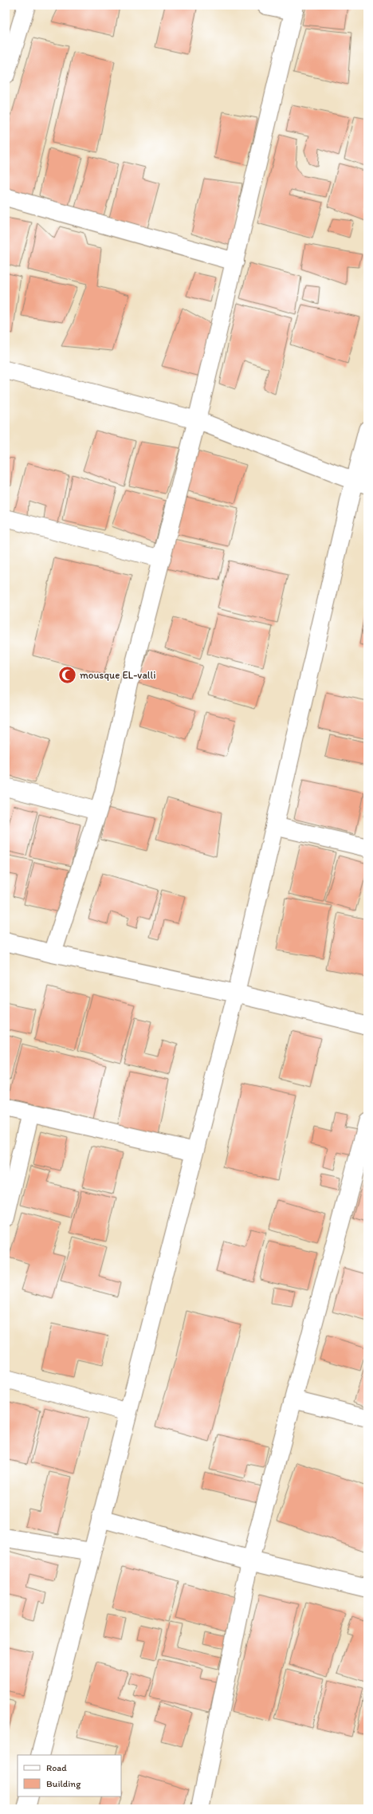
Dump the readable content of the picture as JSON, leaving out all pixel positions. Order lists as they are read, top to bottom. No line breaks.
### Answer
{"places":{"mosque":["mousque EL-valli"]},"legend":["Road","Building"]}
